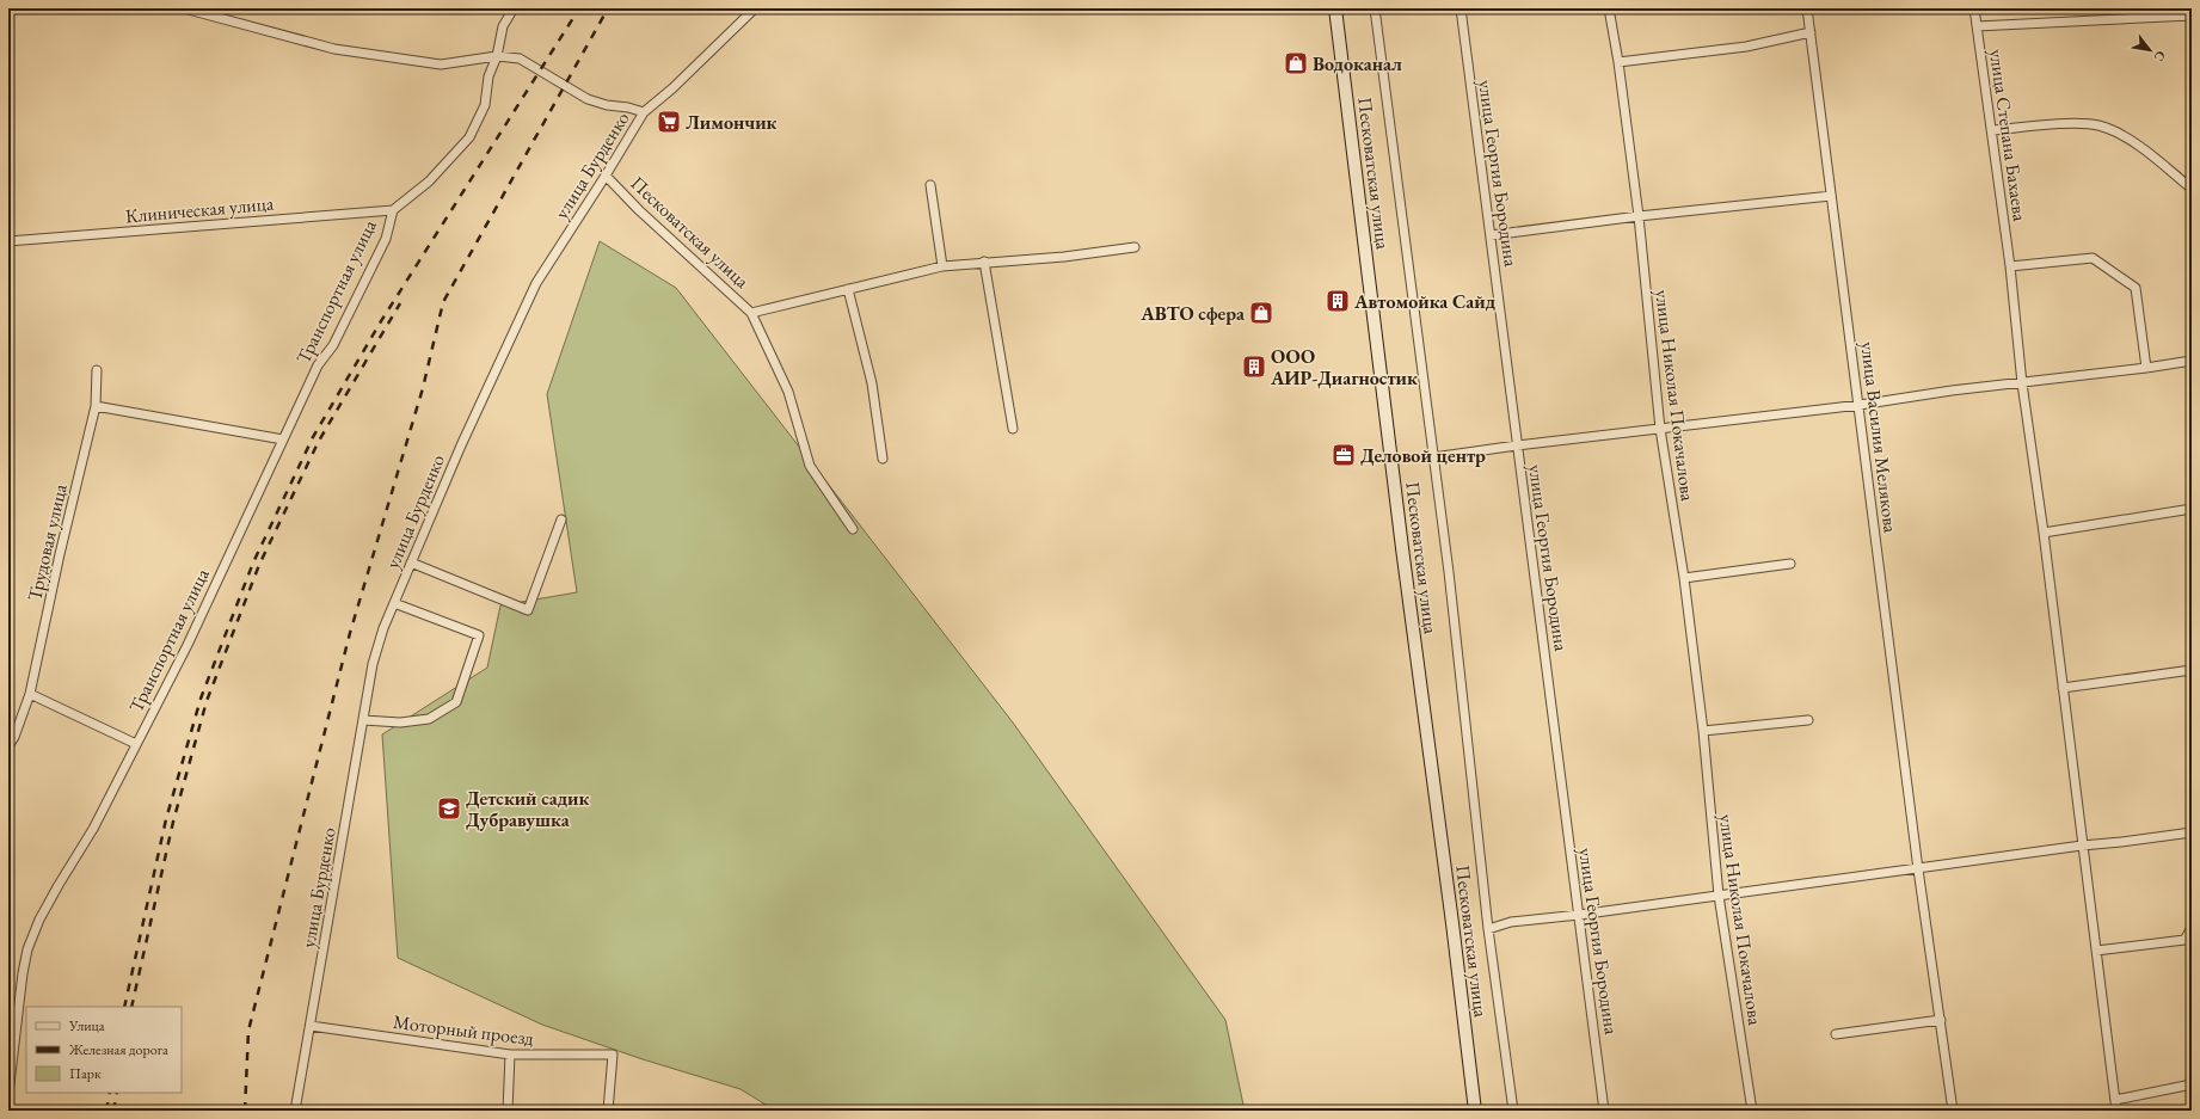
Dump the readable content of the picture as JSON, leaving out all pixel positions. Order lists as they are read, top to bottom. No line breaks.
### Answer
{"streets":{"main road":["Песковатская улица"],"street":["улица Степана Бахаева","улица Бурденко","улица Георгия Бородина","Клиническая улица","Транспортная улица","улица Николая Покачалова","улица Василия Мелякова","Трудовая улица","Моторный проезд"]},"crossings":[["улица Бурденко","Песковатская улица"],["улица Бурденко","Моторный проезд"],["Клиническая улица","Транспортная улица"]],"places":{"shop":["Водоканал","АВТО сфера"],"supermarket":["Лимончик"],"building":["Автомойка Сайд","ООО АИР-Диагностик"],"office":["Деловой центр"],"school or university":["Детский садик Дубравушка"]},"legend":["Улица","Железная дорога","Парк"],"north":"bottom right"}
